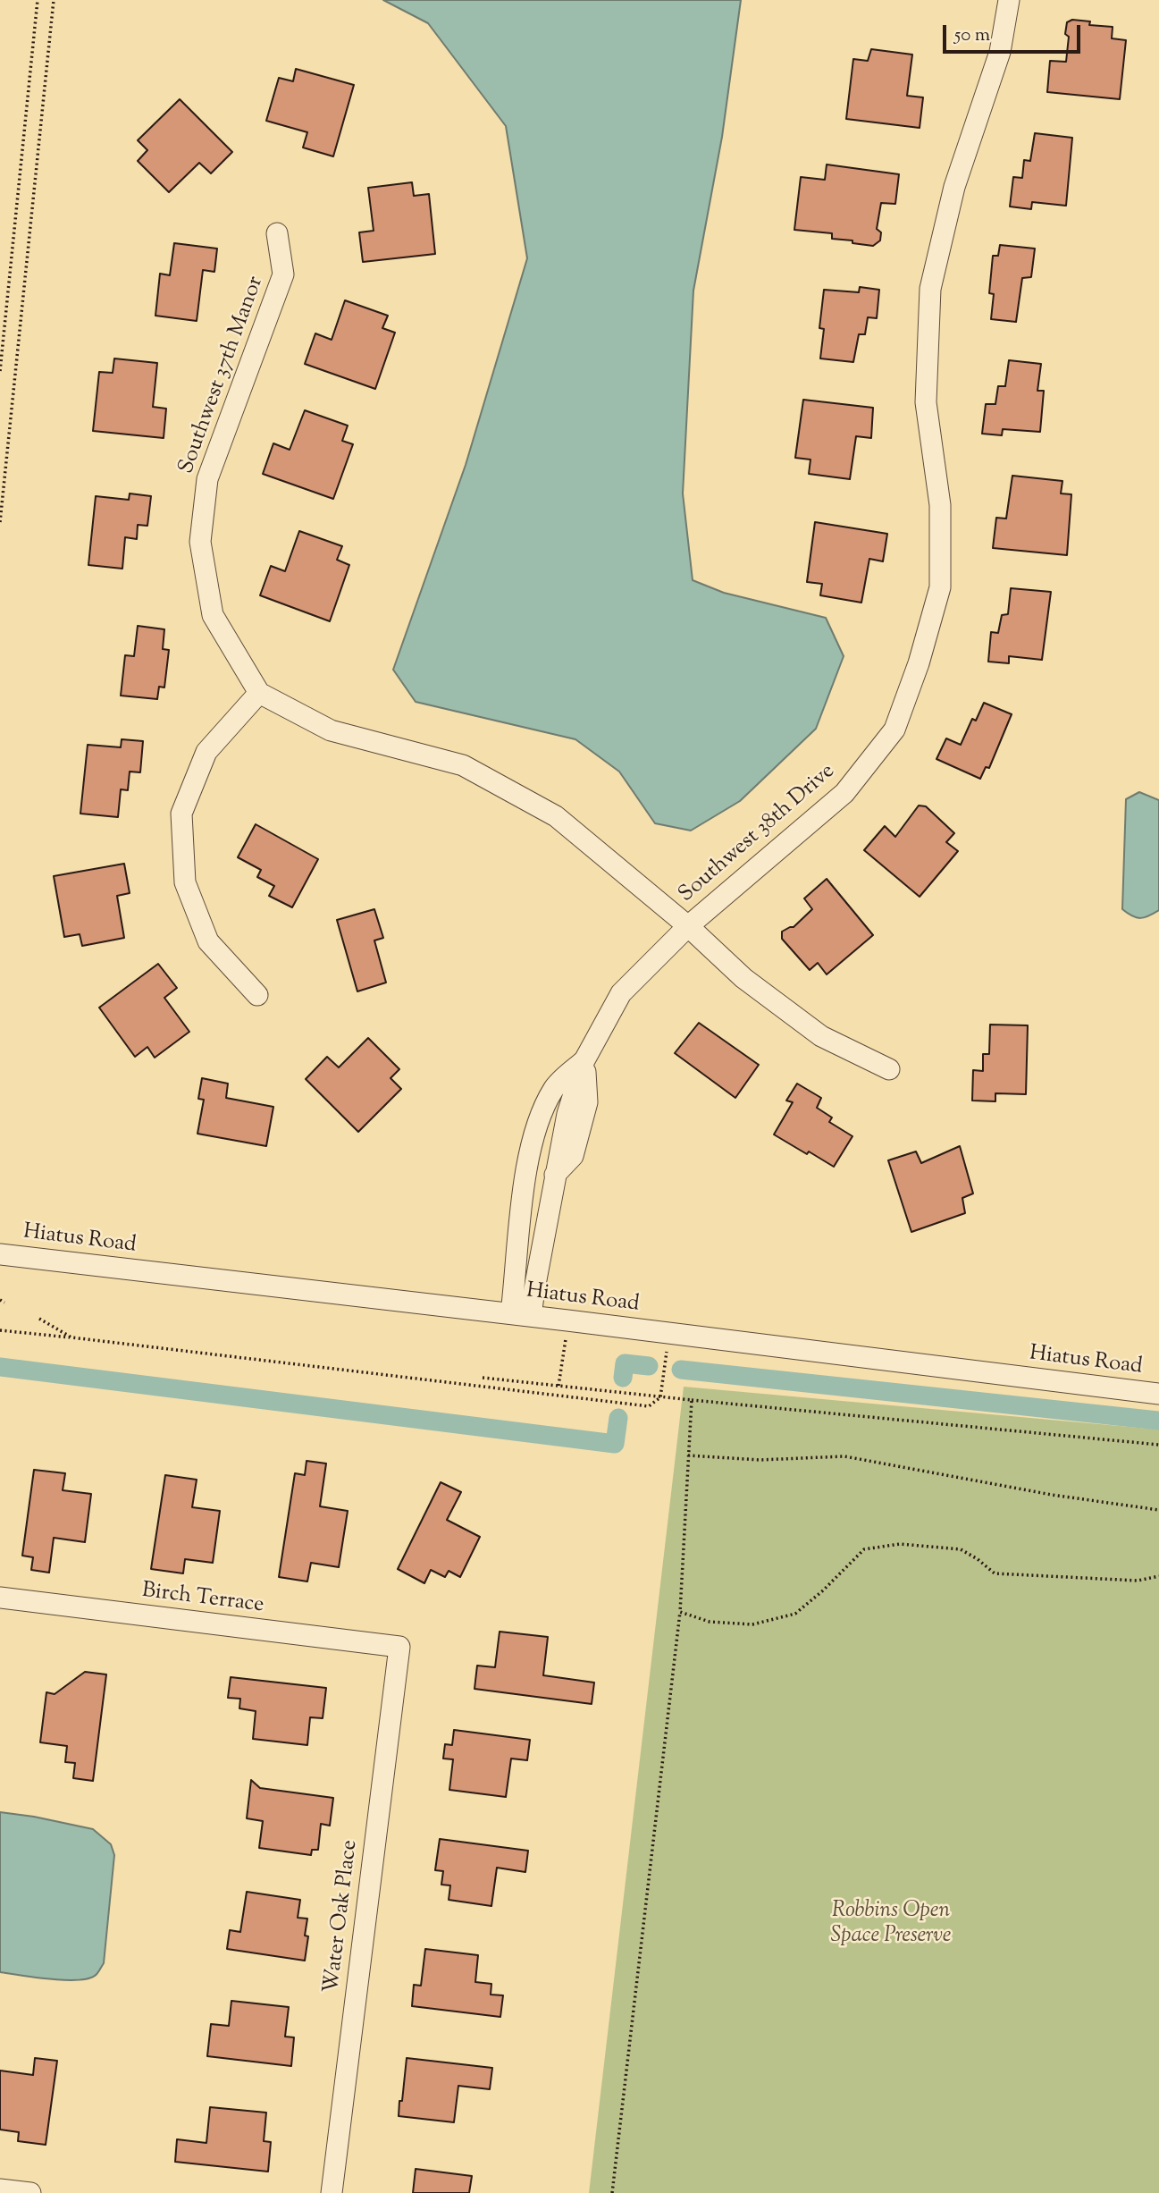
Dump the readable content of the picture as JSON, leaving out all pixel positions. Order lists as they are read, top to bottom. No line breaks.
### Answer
{"streets":{"street":["Southwest 37th Manor","Southwest 38th Drive","Hiatus Road","Birch Terrace","Water Oak Place"]},"crossings":[["Southwest 38th Drive","Hiatus Road"],["Birch Terrace","Water Oak Place"]],"parks":["Robbins Open Space Preserve"],"scale_bar":"50 m"}
